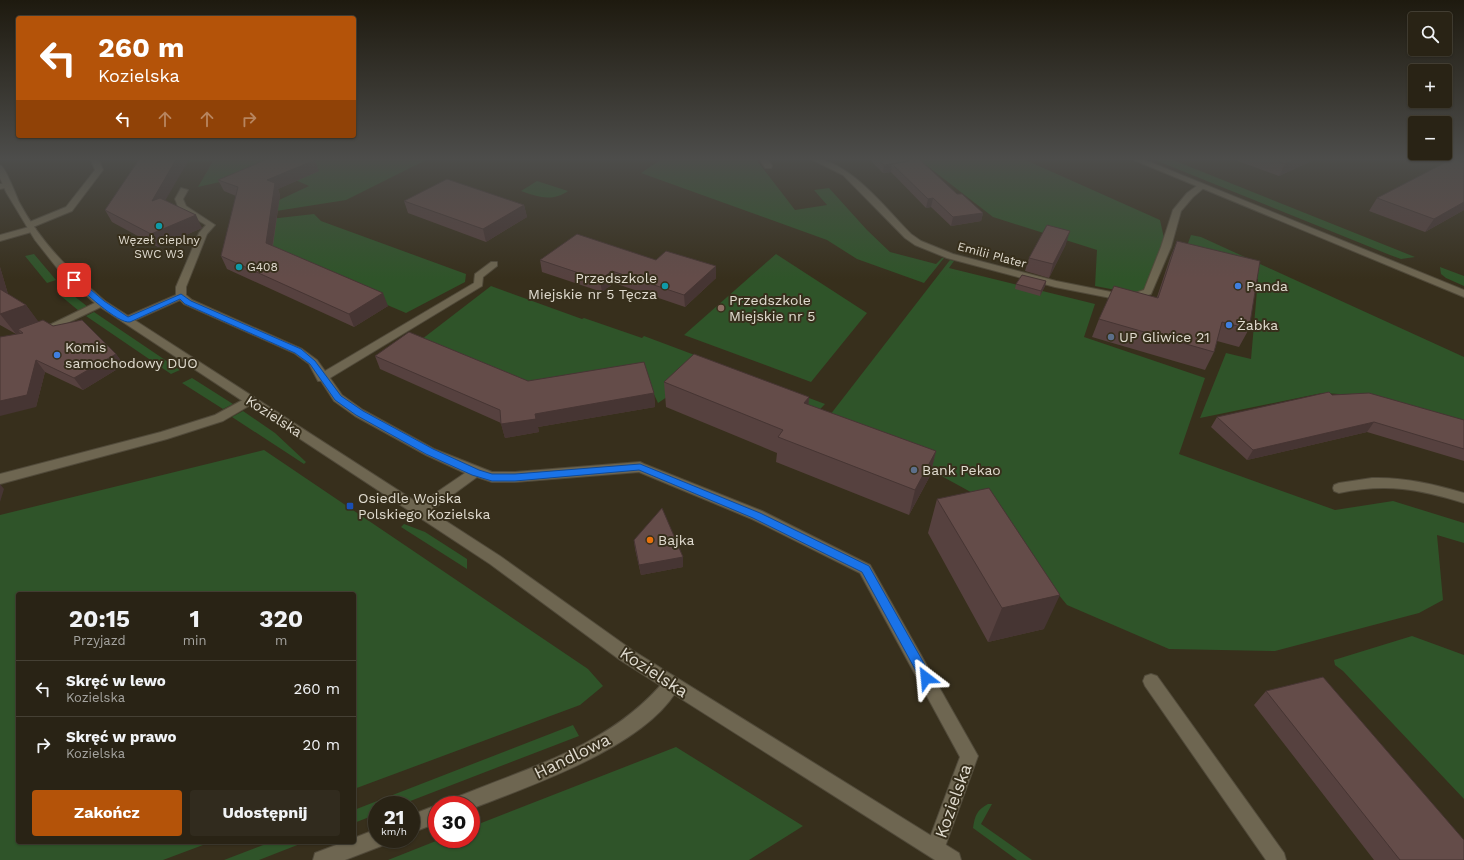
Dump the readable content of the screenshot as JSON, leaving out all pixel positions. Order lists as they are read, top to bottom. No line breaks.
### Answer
{"streets":{"street":["Emilii Plater","Kozielska","Handlowa"]},"crossings":[["Kozielska","Handlowa"]],"places":{"other":["Węzeł cieplny SWC W3","G408","Przedszkole Miejskie nr 5 Tęcza","Panda","Przedszkole Miejskie nr 5","Żabka","UP Gliwice 21","Komis samochodowy DUO","Bank Pekao","Bajka"],"transit":["Osiedle Wojska Polskiego Kozielska"]},"page":{"map_buttons":["+","−"],"turn":["260 m","Kozielska"],"eta":["20:15","Przyjazd","1","min","320","m"],"list":[{"name":"Skręć w lewo","note":"Kozielska","value":"260 m"},{"name":"Skręć w prawo","note":"Kozielska","value":"20 m"}],"buttons":["Zakończ","Udostępnij"],"speed":"21 km/h","limit":"30"}}
